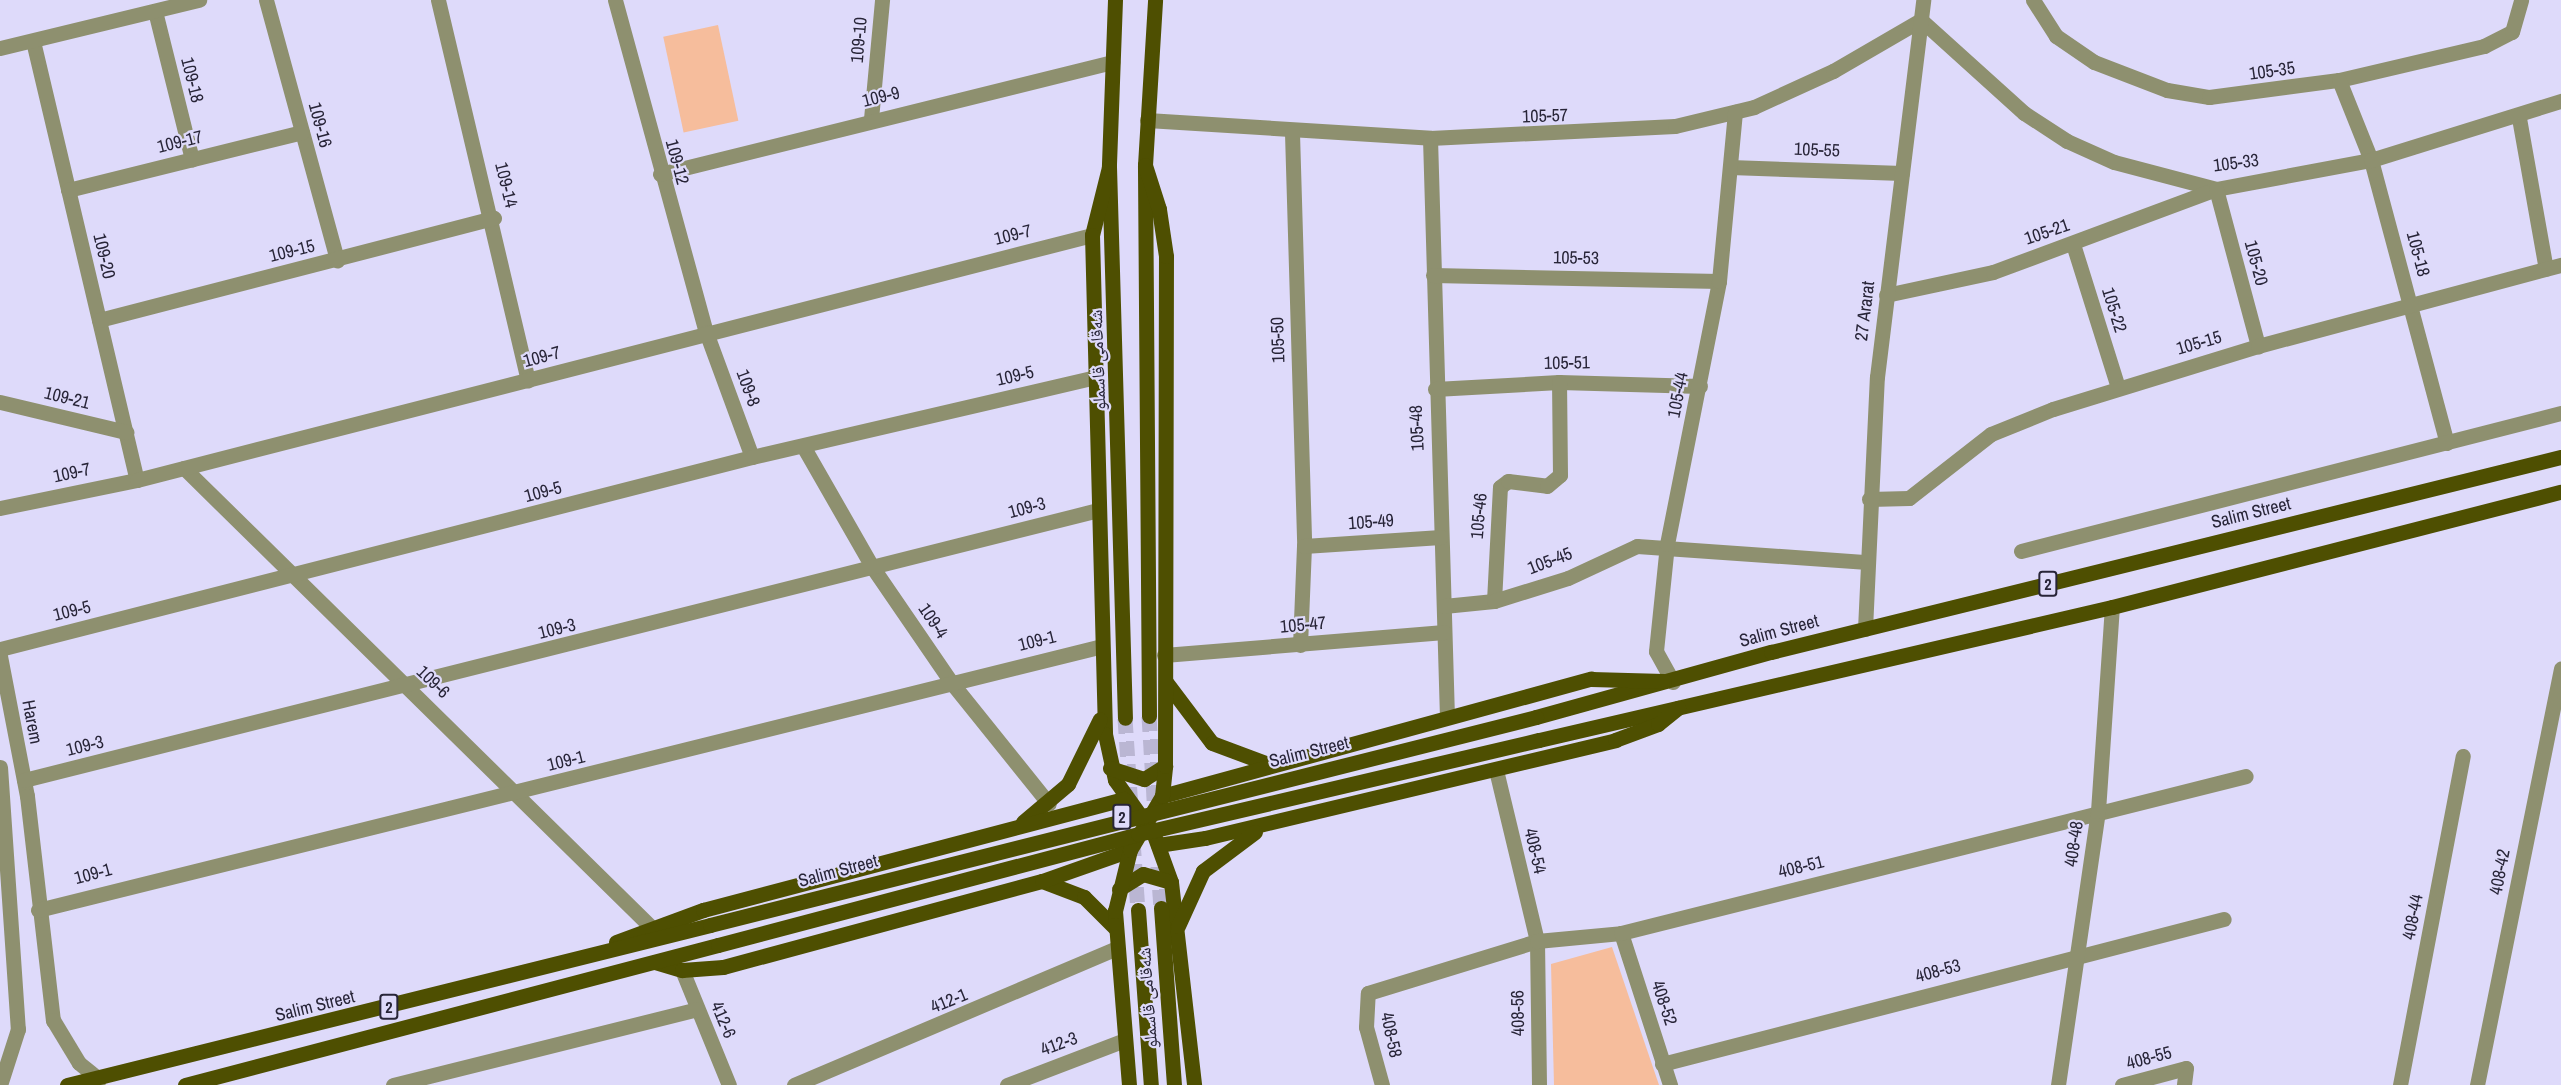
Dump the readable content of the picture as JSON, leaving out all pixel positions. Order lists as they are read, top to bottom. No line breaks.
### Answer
{"streets":{"main road":["شەقامی قاسملو","Salim Street","2"],"street":["109-10","105-35","109-18","109-9","105-57","109-16","109-17","105-55","109-12","105-33","109-14","105-21","109-7","109-15","105-18","109-20","105-53","105-20","105-22","27 Ararat","105-50","105-15","105-51","109-5","109-8","105-44","109-21","105-48","109-3","105-46","105-49","105-45","109-4","105-47","109-1","109-6","Harem","408-48","408-54","408-51","408-42","408-44","408-53","412-1","408-52","408-56","412-6","408-58","412-3","408-55"]},"crossings":[["109-10","109-9"],["105-35","105-18"],["109-18","109-17"],["109-9","109-12"],["109-9","شەقامی قاسملو"],["105-57","105-33"],["105-57","27 Ararat"],["105-57","105-50"],["105-57","105-44"],["105-57","105-48"],["109-16","109-17"],["109-16","109-15"],["109-17","109-20"],["105-55","27 Ararat"],["105-55","105-44"],["109-12","109-7"],["109-12","109-8"],["105-33","105-21"],["105-33","105-18"],["105-33","105-20"],["105-33","27 Ararat"],["109-14","109-7"],["109-14","109-15"],["105-21","105-20"],["105-21","105-22"],["105-21","27 Ararat"],["109-7","109-20"],["109-7","109-8"],["109-7","109-6"],["109-15","109-20"],["105-18","105-15"],["109-20","109-21"],["105-53","105-44"],["105-53","105-48"],["105-20","105-15"],["105-22","105-15"],["27 Ararat","105-15"],["27 Ararat","Salim Street"],["27 Ararat","105-45"],["105-50","105-49"],["105-50","105-47"],["105-51","105-44"],["105-51","105-48"],["105-51","105-46"],["109-5","109-8"],["109-5","109-4"],["109-5","109-6"],["105-44","Salim Street"],["105-44","105-45"],["105-48","105-49"],["105-48","105-45"],["105-48","105-47"],["109-3","109-4"],["109-3","109-6"],["109-3","Harem"],["Salim Street","Harem"],["105-46","105-45"],["2","408-48"],["109-4","109-1"],["109-1","109-6"],["109-1","Harem"],["408-48","408-51"],["408-48","408-53"],["408-54","408-51"],["408-54","408-56"],["408-51","408-52"],["408-51","408-56"],["408-51","408-58"],["408-53","408-52"]]}
